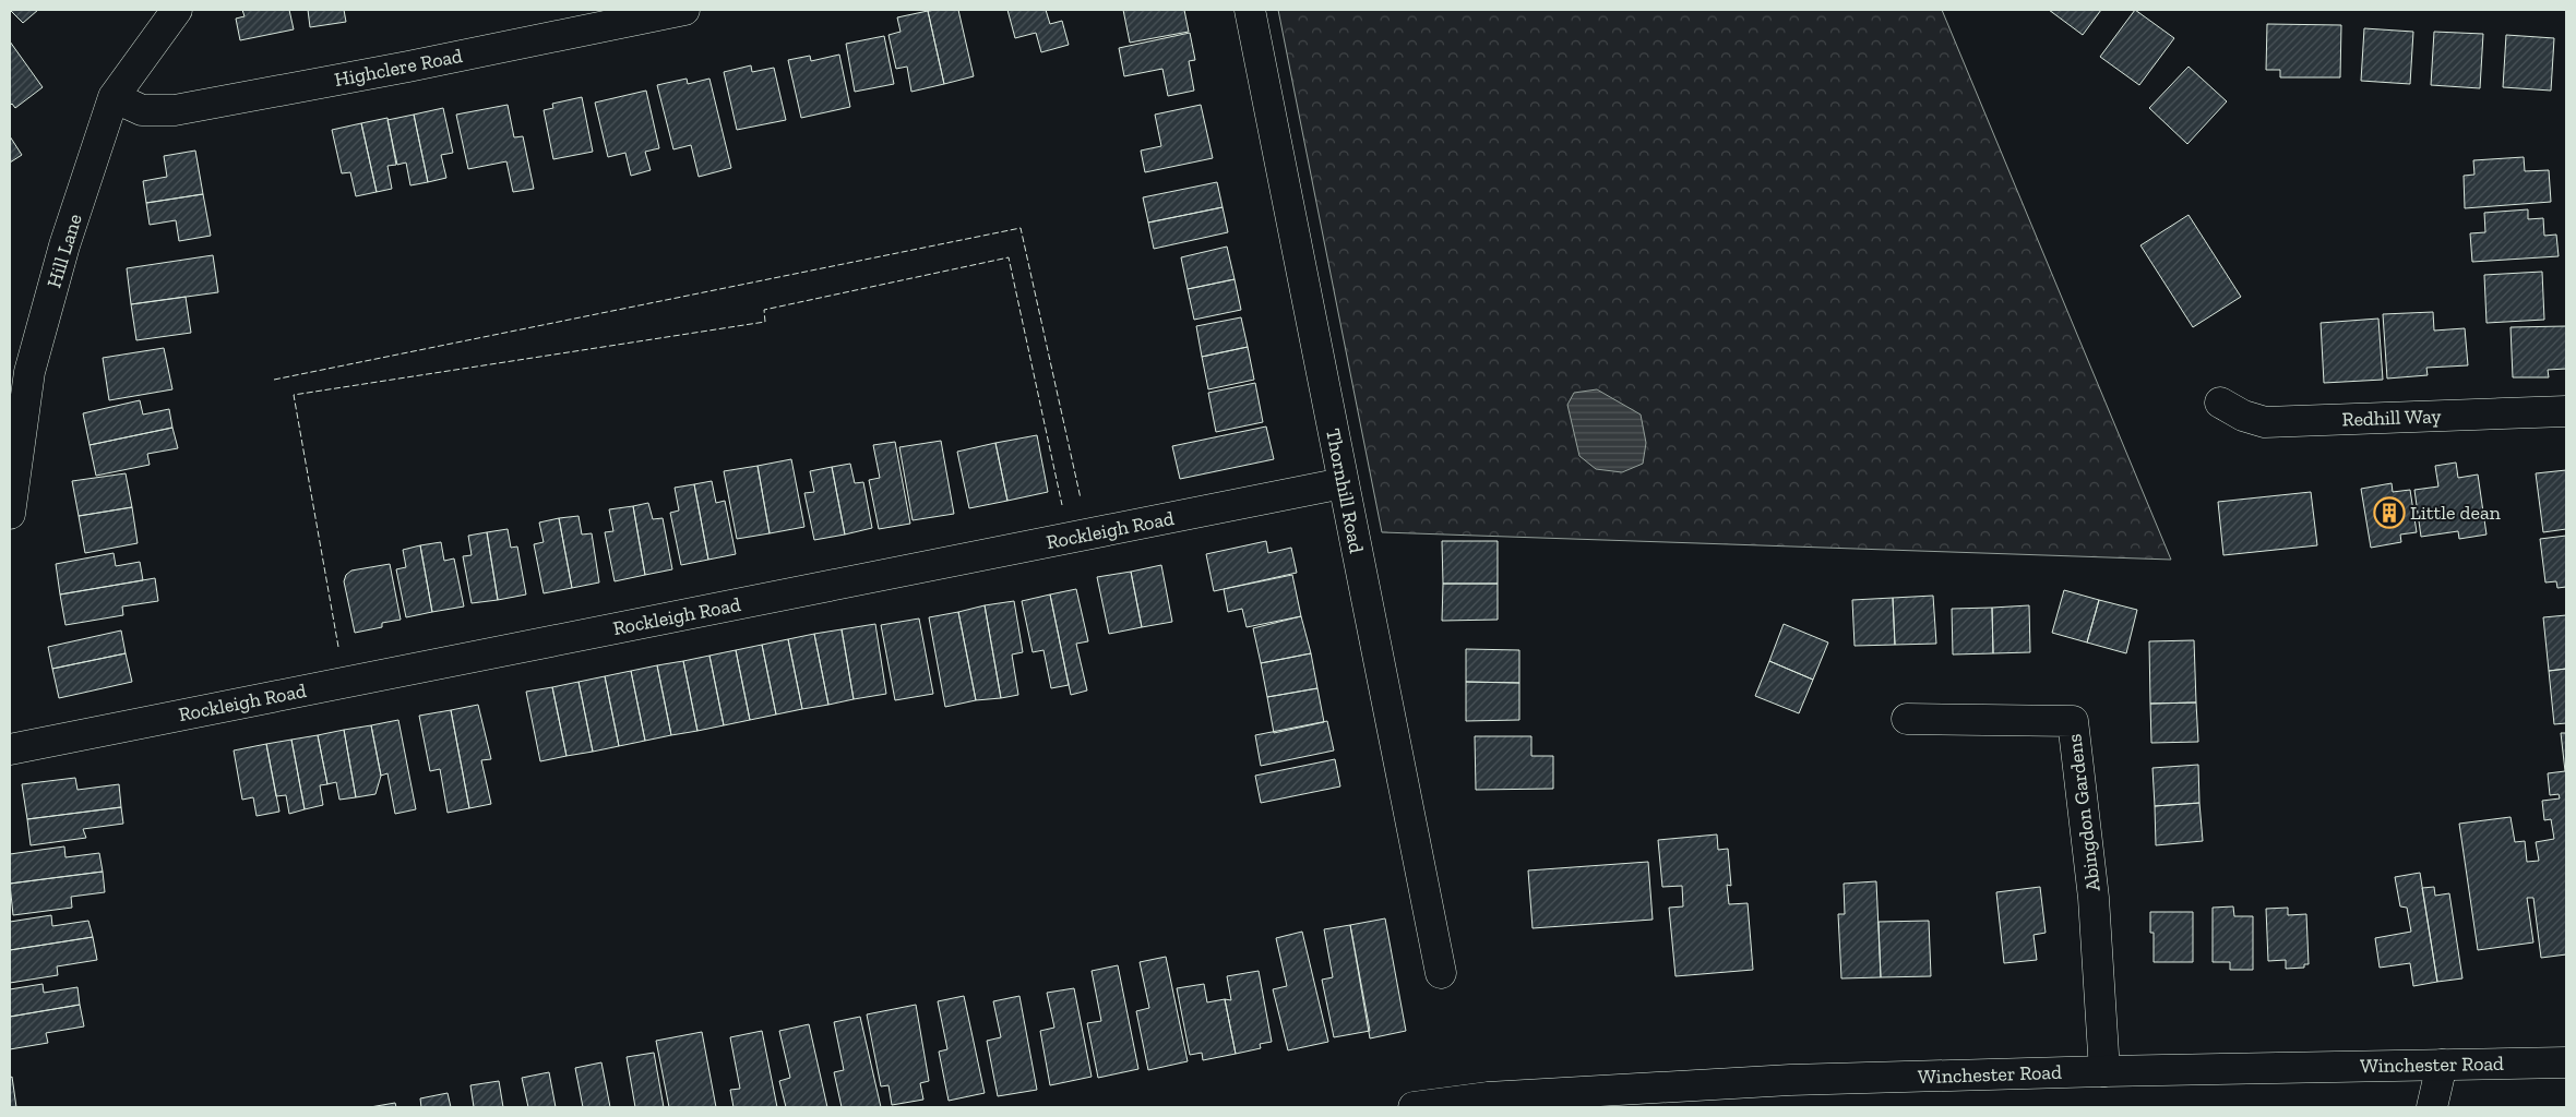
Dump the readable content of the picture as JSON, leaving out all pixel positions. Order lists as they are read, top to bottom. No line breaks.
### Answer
{"streets":{"street":["Highclere Road","Hill Lane","Redhill Way","Thornhill Road","Rockleigh Road","Abingdon Gardens","Winchester Road"]},"crossings":[["Highclere Road","Hill Lane"],["Thornhill Road","Rockleigh Road"],["Abingdon Gardens","Winchester Road"]],"places":{"building":["Little dean"]}}
